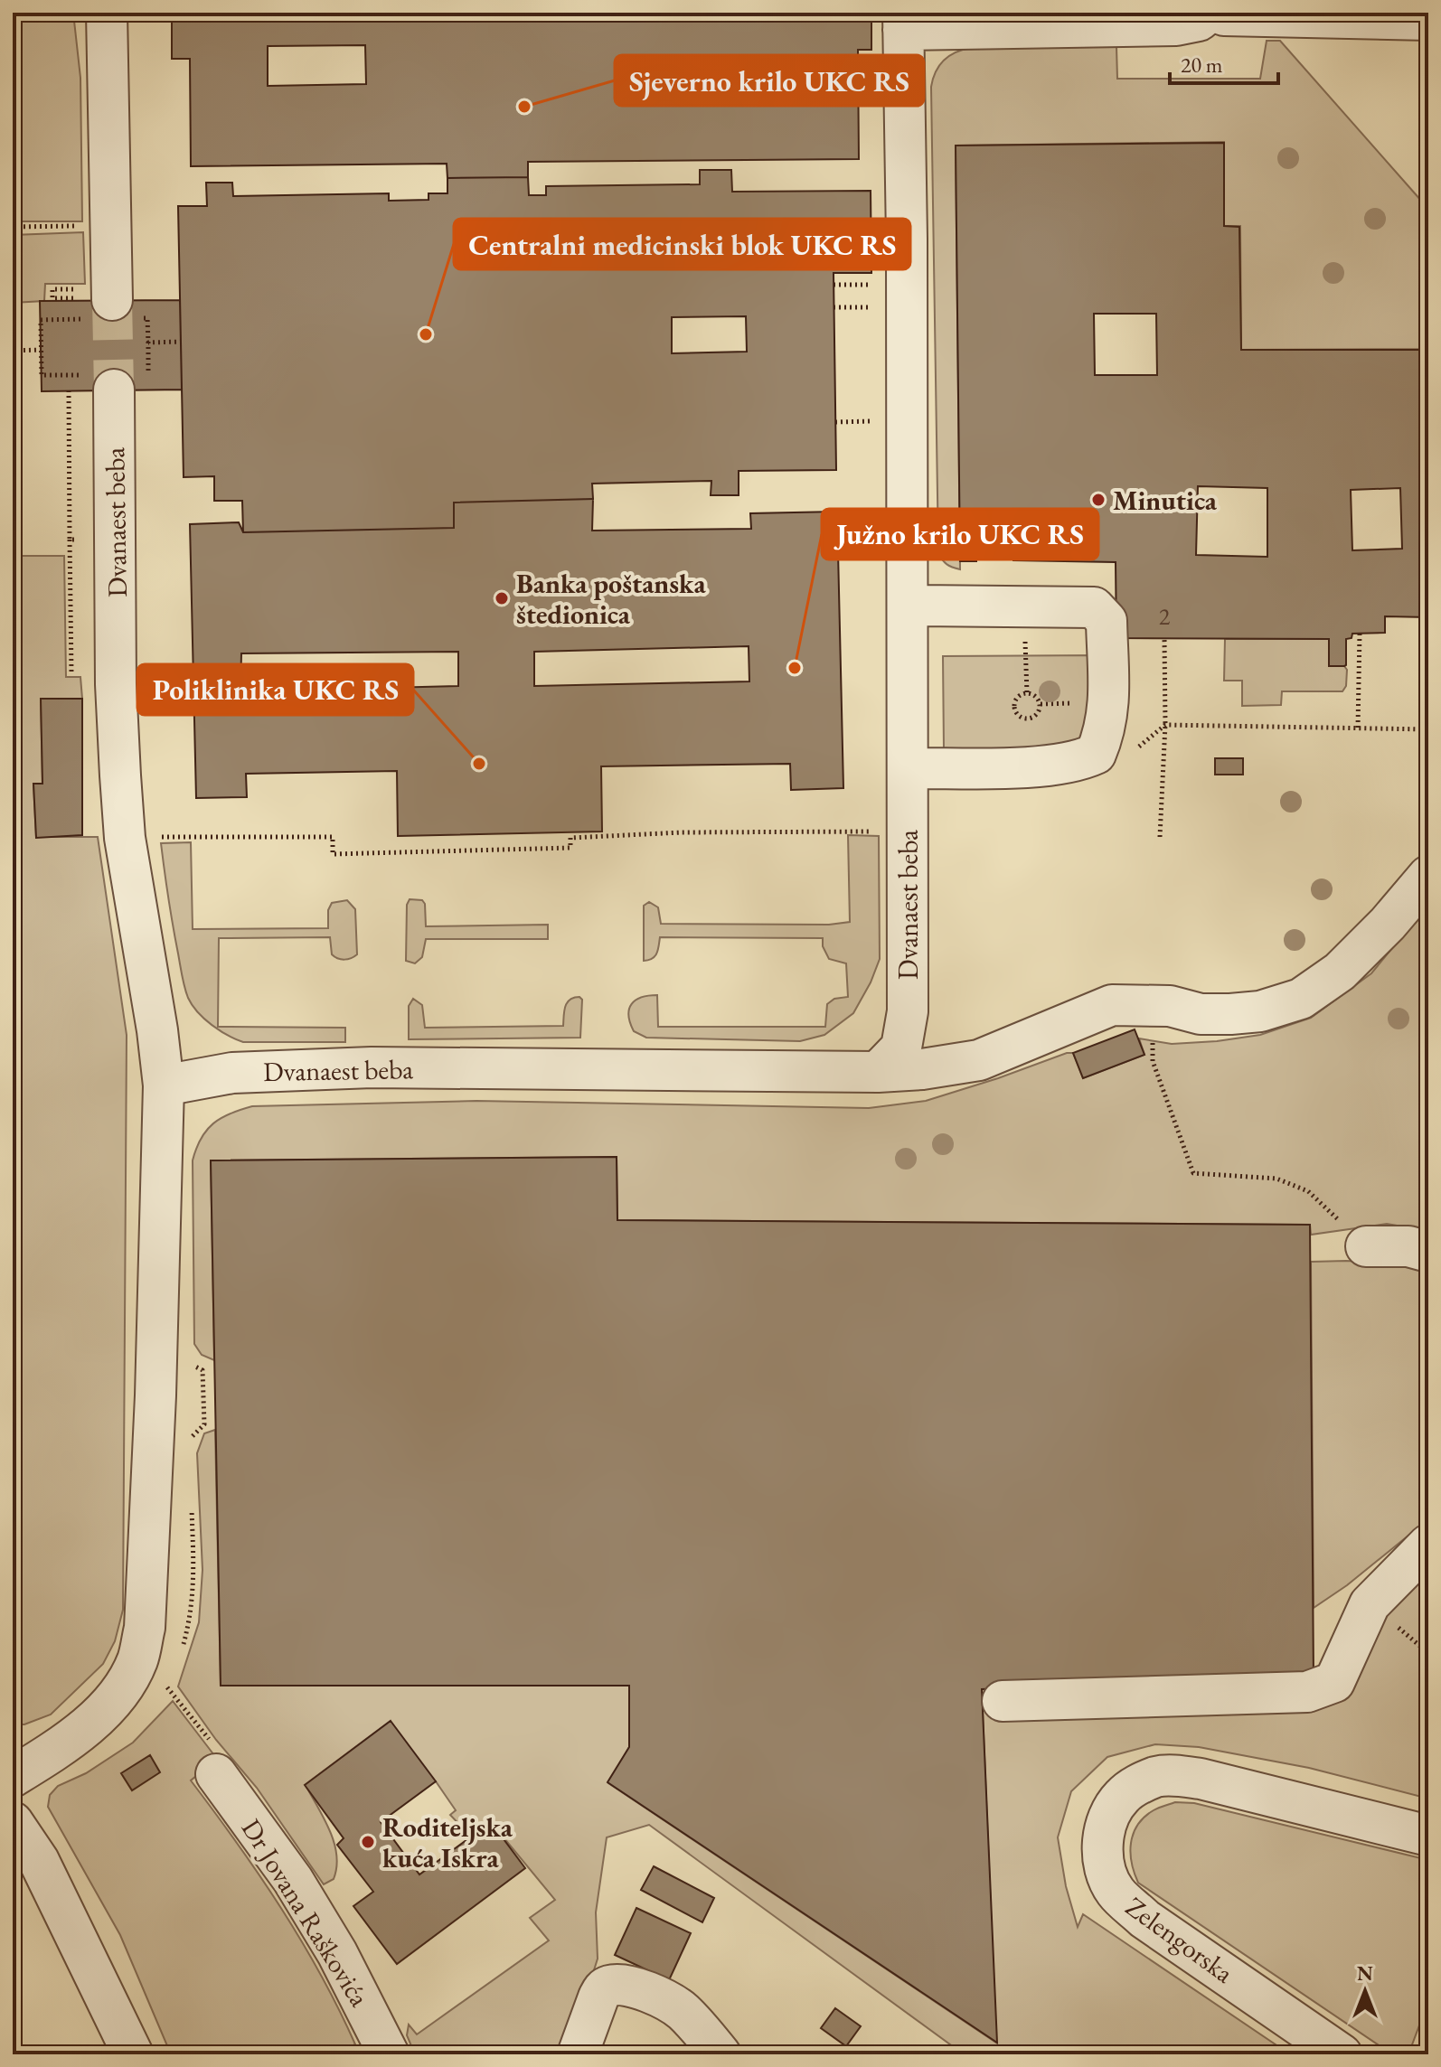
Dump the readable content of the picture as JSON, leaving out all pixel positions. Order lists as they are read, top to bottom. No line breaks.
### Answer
{"streets":{"street":["Dvanaest beba","Dr Jovana Raškovića","Zelengorska"]},"places":["Sjeverno krilo UKC RS","Centralni medicinski blok UKC RS","Minutica","Banka poštanska štedionica","Južno krilo UKC RS","Poliklinika UKC RS","Roditeljska kuća Iskra"],"house_numbers":["2"],"scale_bar":"20 m","north":"top"}
